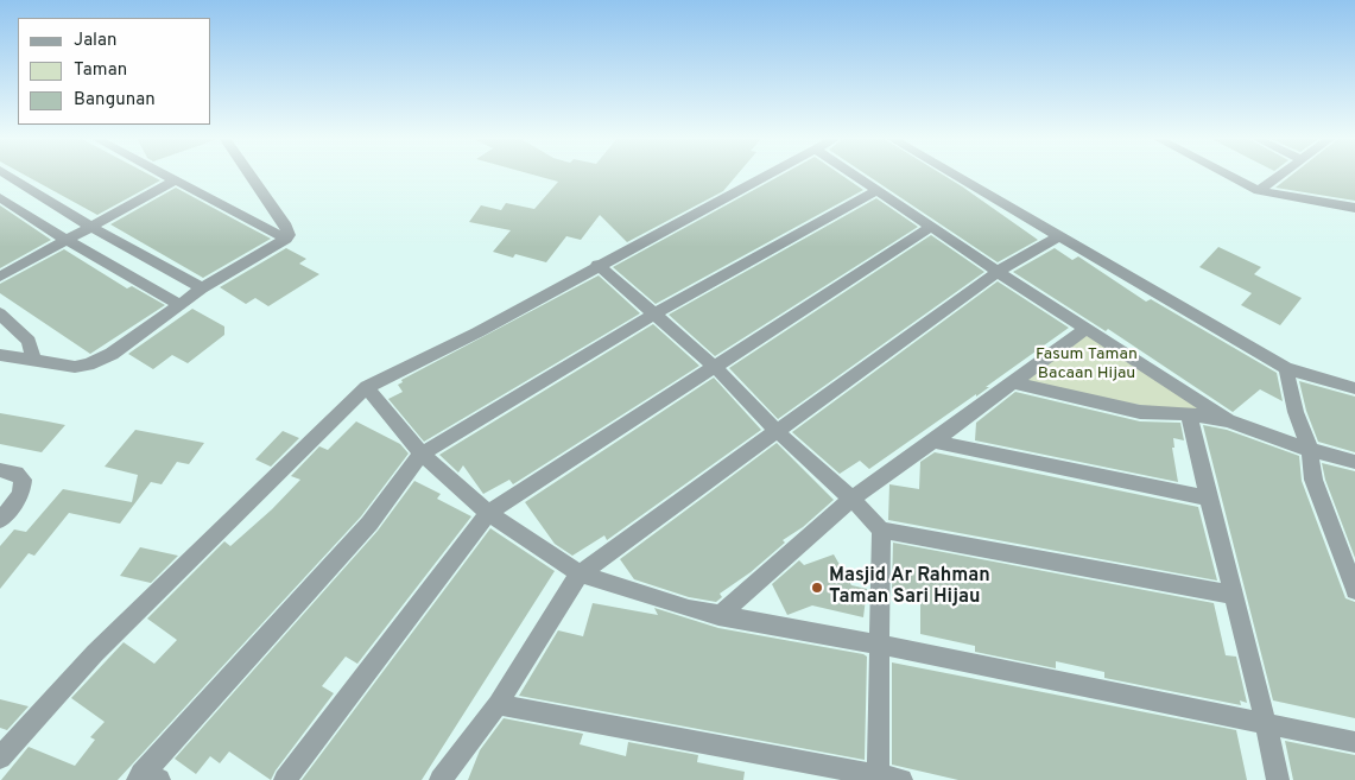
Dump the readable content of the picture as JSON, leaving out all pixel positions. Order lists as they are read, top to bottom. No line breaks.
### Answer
{"parks":["Fasum Taman Bacaan Hijau"],"places":["Masjid Ar Rahman Taman Sari Hijau"],"legend":["Jalan","Taman","Bangunan"]}
